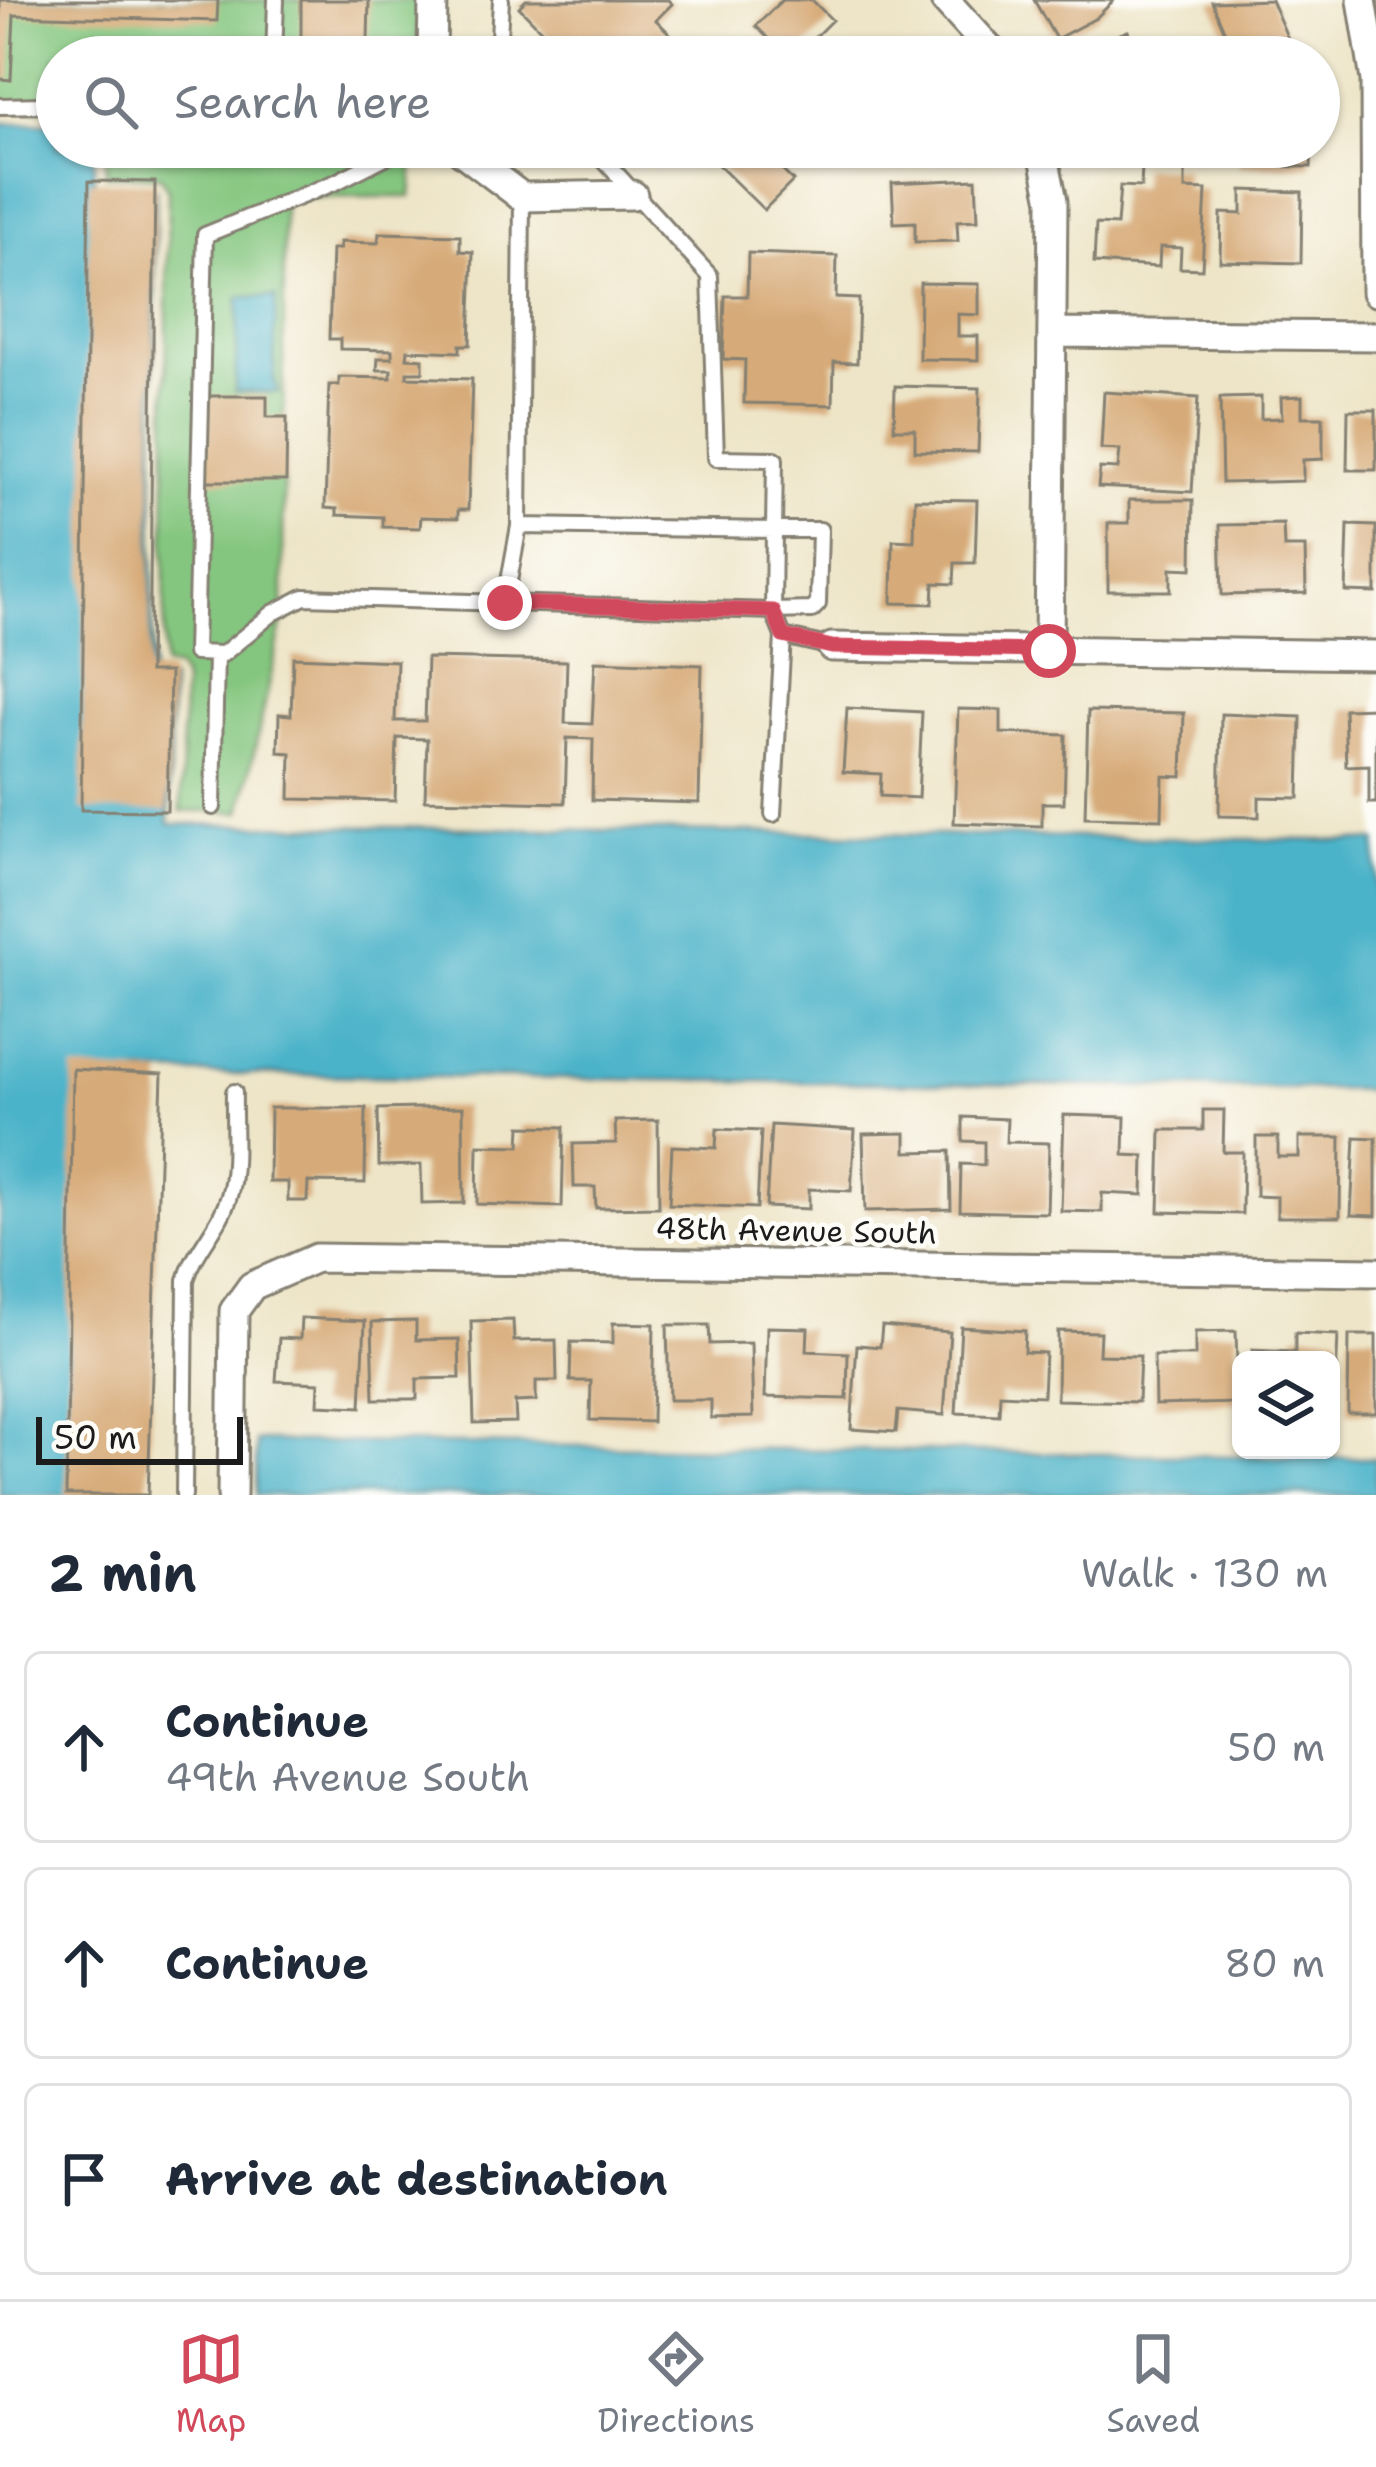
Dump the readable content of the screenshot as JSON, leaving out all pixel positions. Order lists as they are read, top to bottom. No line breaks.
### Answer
{"streets":{"street":["48th Avenue South"]},"scale_bar":"50 m","page":{"search":"Search here","scale":"50 m","heading":["2 min","Walk · 130 m"],"list":[["Continue","49th Avenue South","50 m"],["Continue","80 m"],"Arrive at destination"],"nav":["Map","Directions","Saved"]}}
